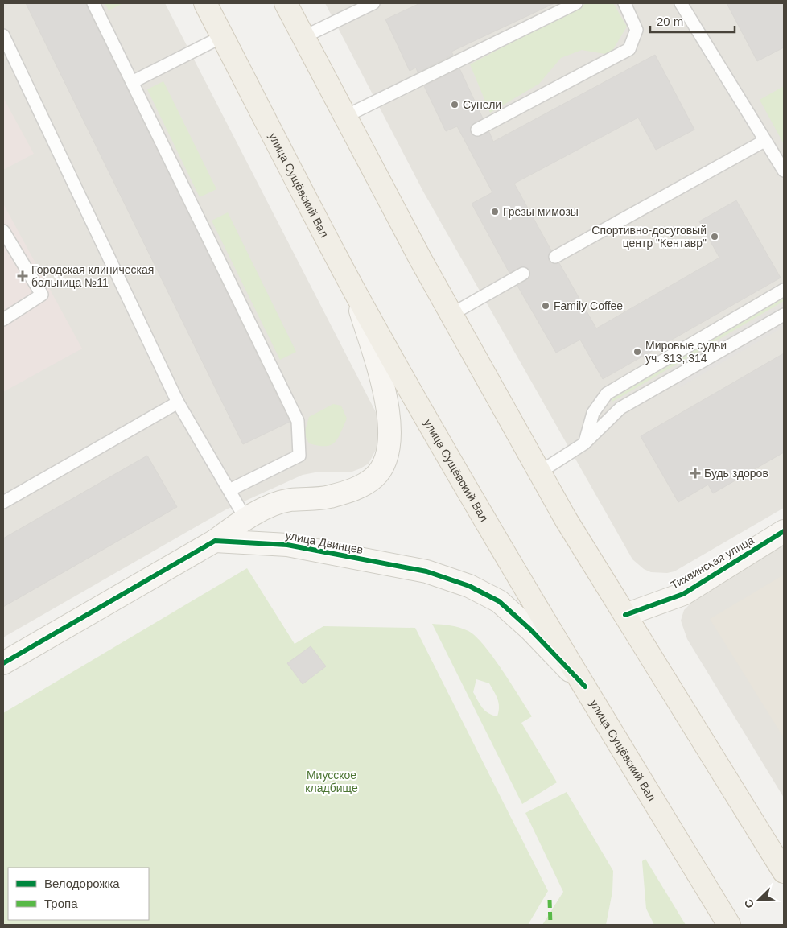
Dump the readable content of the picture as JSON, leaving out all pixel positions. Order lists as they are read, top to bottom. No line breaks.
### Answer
{"streets":{"main road":["улица Сущёвский Вал"],"street":["улица Двинцев","Тихвинская улица"]},"crossings":[["улица Сущёвский Вал","улица Двинцев"]],"parks":["Миусское кладбище"],"places":{"other":["Сунели","Грёзы мимозы","Спортивно-досуговый центр \"Кентавр\"","Family Coffee","Мировые судьи уч. 313, 314"],"health":["Городская клиническая больница №11","Будь здоров"]},"legend":["Велодорожка","Тропа"],"scale_bar":"20 m","north":"bottom left"}
